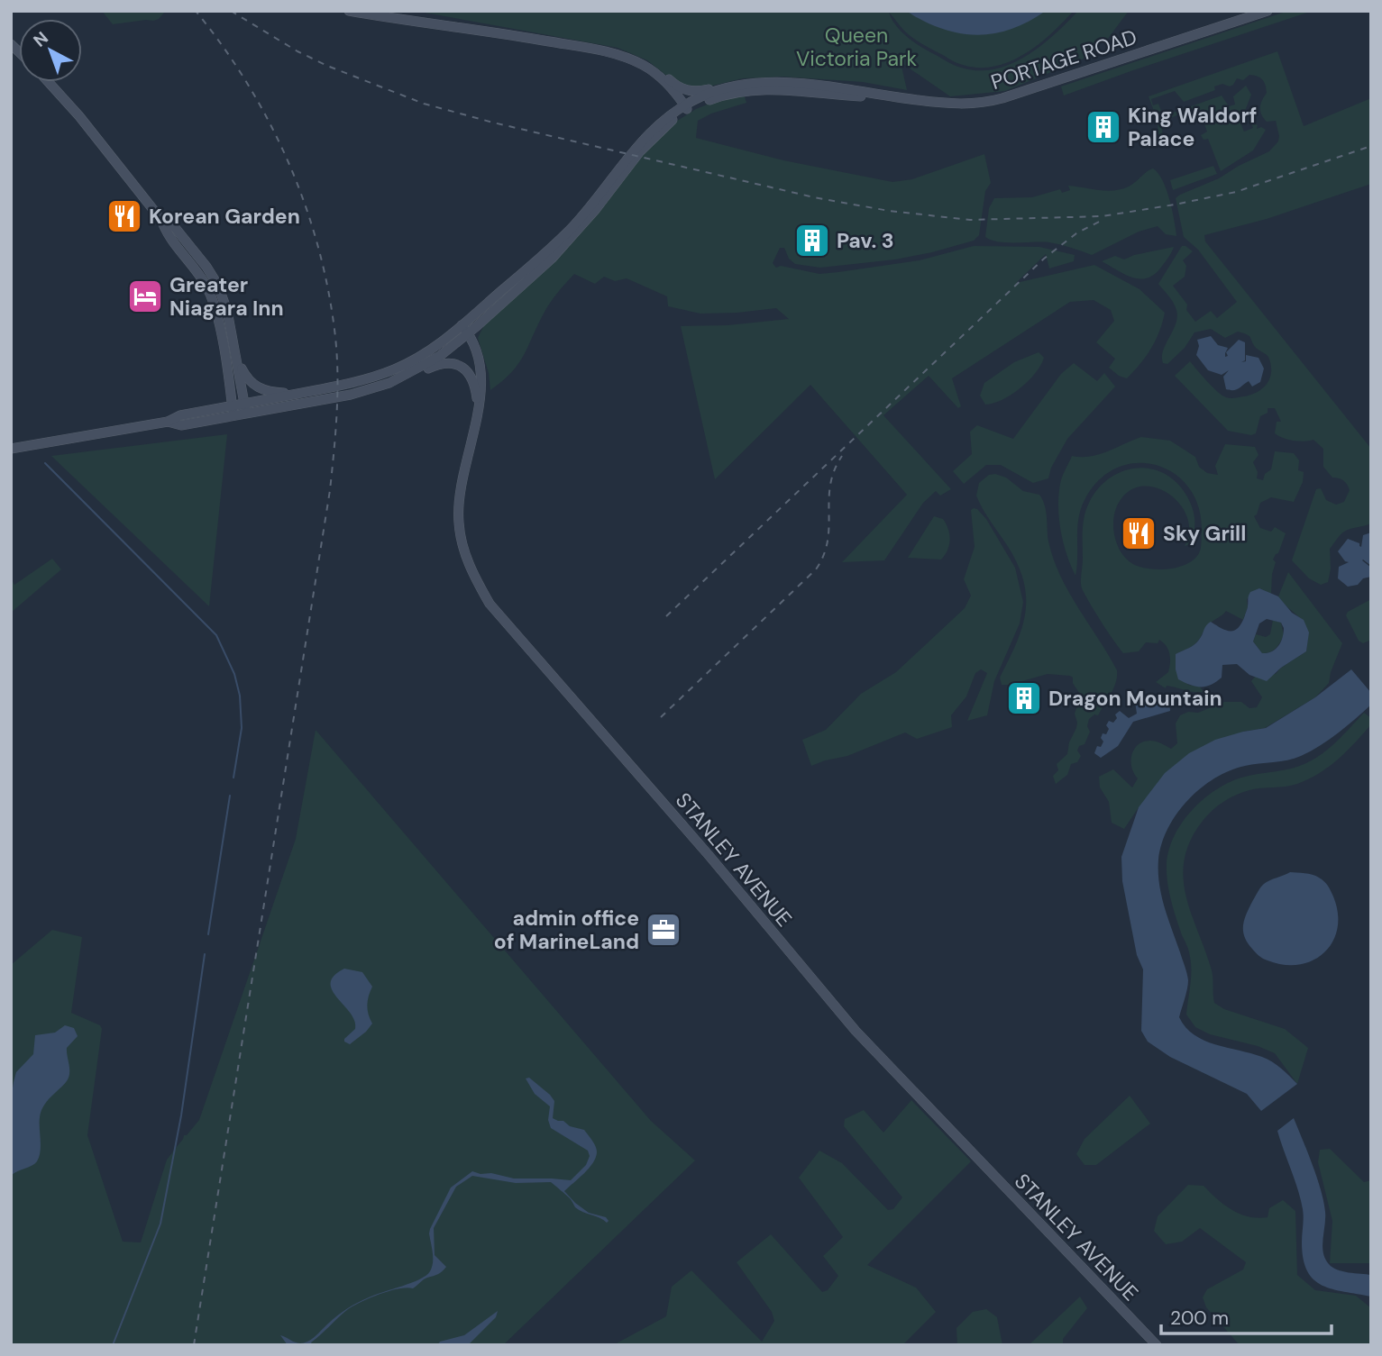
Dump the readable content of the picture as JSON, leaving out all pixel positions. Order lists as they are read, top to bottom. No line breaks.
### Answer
{"streets":{"main road":["PORTAGE ROAD","STANLEY AVENUE"]},"parks":["Queen Victoria Park"],"places":{"building":["King Waldorf Palace","Pav. 3","Dragon Mountain"],"restaurant":["Korean Garden","Sky Grill"],"hotel":["Greater Niagara Inn"],"office":["admin office of MarineLand"]},"scale_bar":"200 m","north":"top left"}
